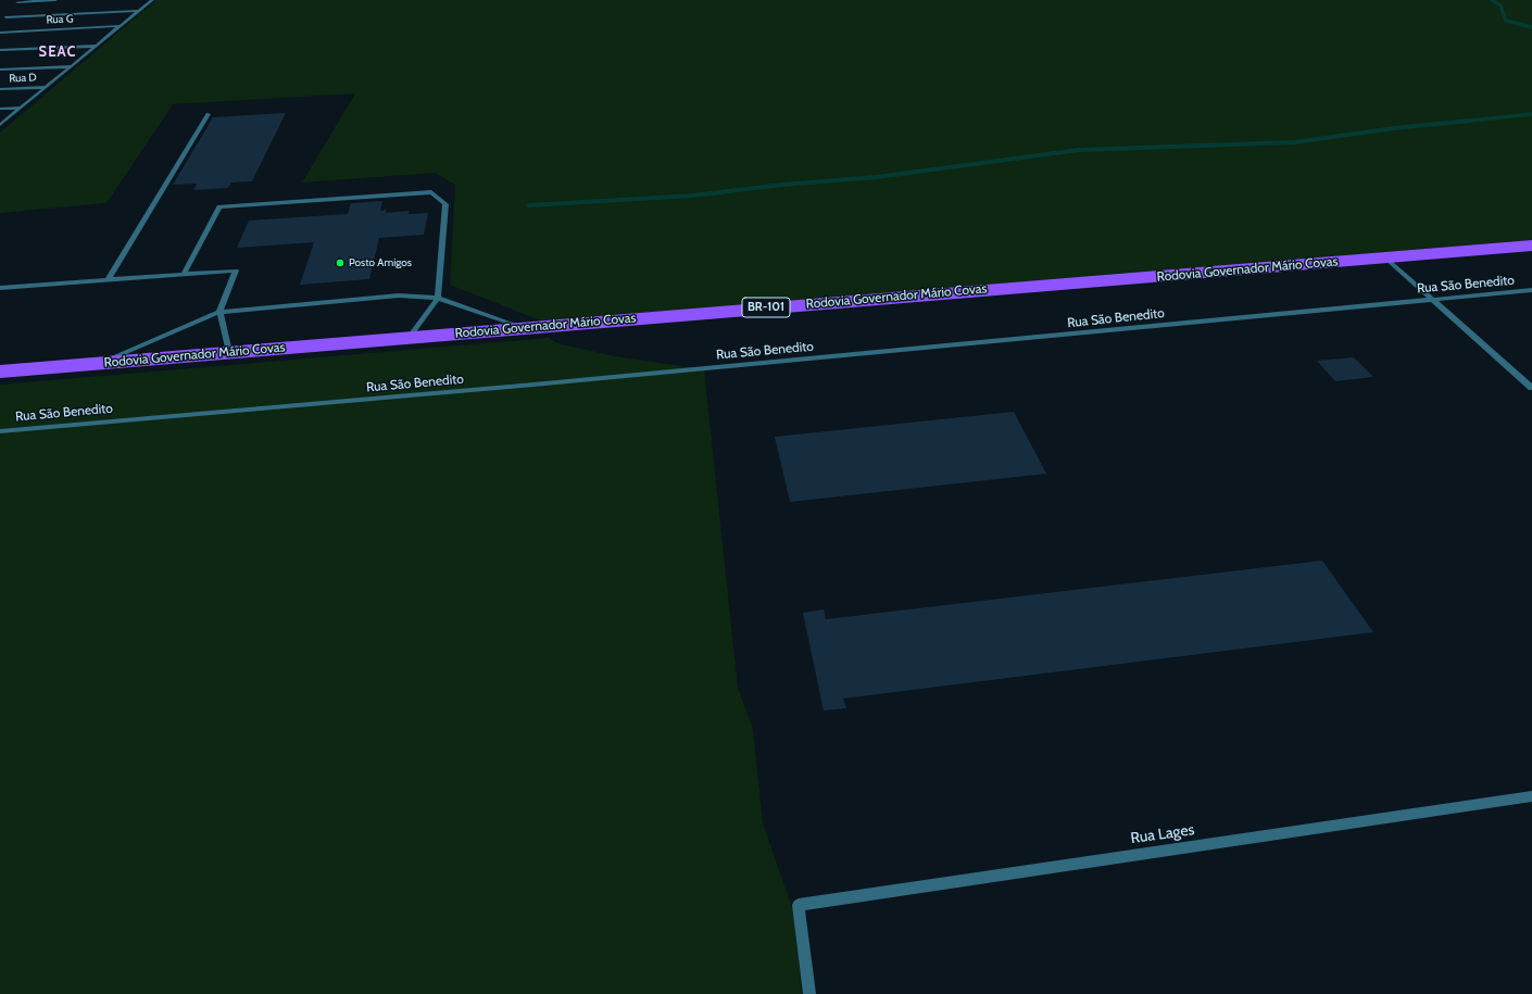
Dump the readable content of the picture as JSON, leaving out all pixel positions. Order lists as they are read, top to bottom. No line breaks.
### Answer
{"streets":{"highway":["Rodovia Governador Mário Covas","BR-101"],"street":["Rua G","Rua D","Rua São Benedito","Rua Lages"]},"districts":["SEAC"],"places":["Posto Amigos"]}
